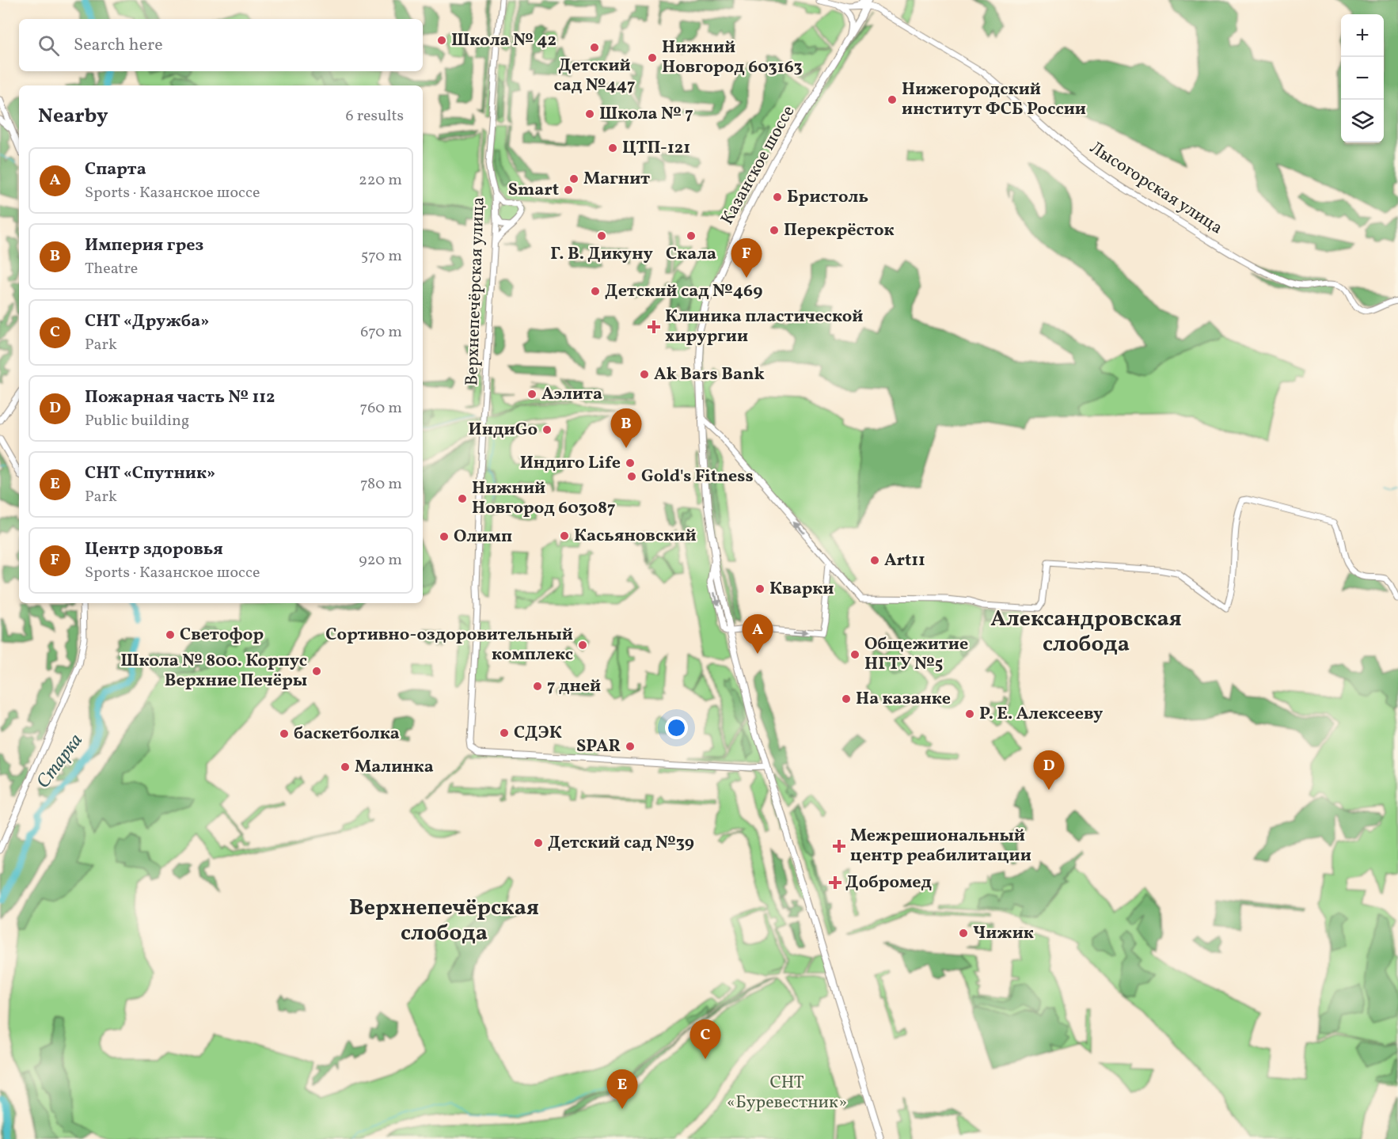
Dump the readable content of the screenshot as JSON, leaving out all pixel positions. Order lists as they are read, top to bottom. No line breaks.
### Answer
{"streets":{"main road":["Казанское шоссе"],"street":["Лысогорская улица","Верхнепечёрская улица"]},"crossings":[["Казанское шоссе","Лысогорская улица"],["Казанское шоссе","Верхнепечёрская улица"]],"districts":["Александровская слобода","Верхнепечёрская слобода"],"water":["Старка"],"parks":["СНТ «Буревестник»"],"places":{"other":["Школа № 42","Детский сад №447","Нижний Новгород 603163","Нижегородский институт ФСБ России","Школа № 7","ЦТП-121","Магнит","Smart","Бристоль","Перекрёсток","Г. В. Дикуну","Скала","Детский сад №469","Ak Bars Bank","Аэлита","ИндиGo","Индиго Life","Gold's Fitness","Нижний Новгород 603087","Касьяновский","Олимп","Art11","Кварки","Светофор","Сортивно-оздоровительный комплекс","Общежитие НГТУ №5","Школа № 800. Корпус Верхние Печёры","7 дней","На казанке","Р. Е. Алексееву","СДЭК","баскетболка","SPAR","Малинка","Детский сад №39","Чижик"],"health":["Клиника пластической хирургии","Межрешиональный центр реабилитации","Добромед"]},"page":{"map_buttons":["+","−"],"search":"Search here","heading":["Nearby","6 results"],"list":[{"mark":"A","name":"Спарта","note":"Sports · Казанское шоссе","value":"220 m"},{"mark":"B","name":"Империя грез","note":"Theatre","value":"570 m"},{"mark":"C","name":"СНТ «Дружба»","note":"Park","value":"670 m"},{"mark":"D","name":"Пожарная часть № 112","note":"Public building","value":"760 m"},{"mark":"E","name":"СНТ «Спутник»","note":"Park","value":"780 m"},{"mark":"F","name":"Центр здоровья","note":"Sports · Казанское шоссе","value":"920 m"}],"pins":["F","B","A","D","C","E"]}}
